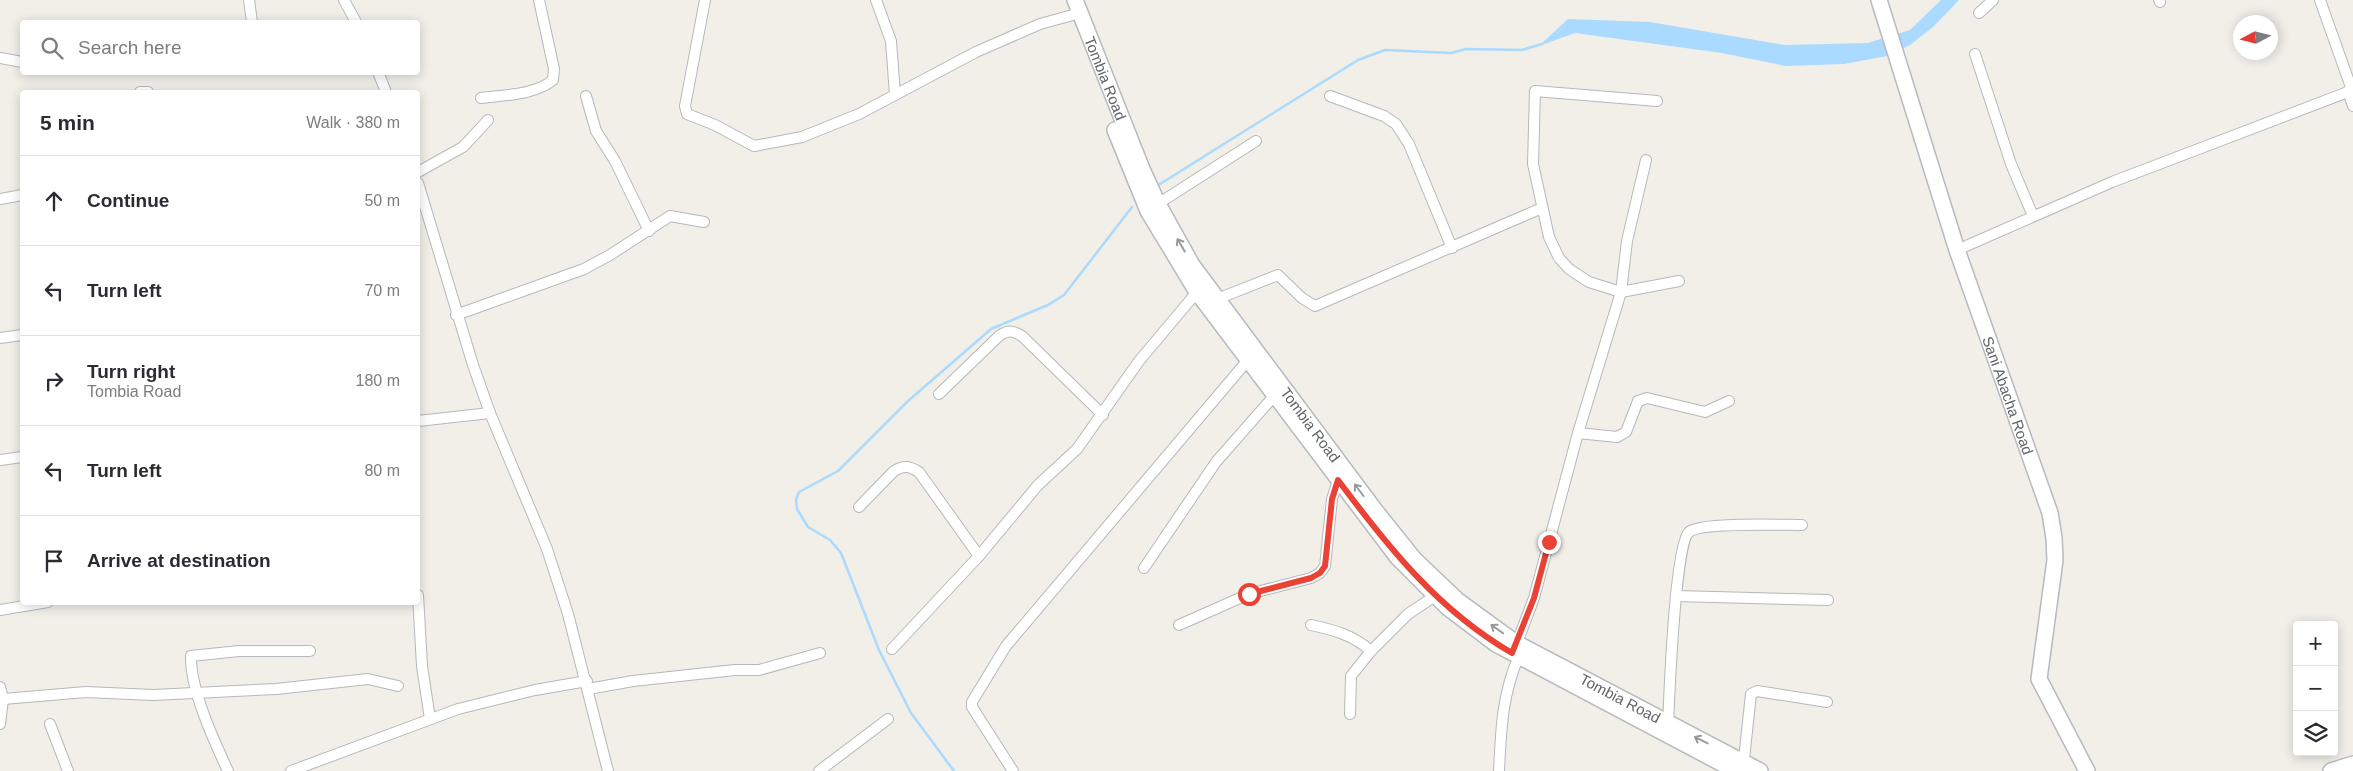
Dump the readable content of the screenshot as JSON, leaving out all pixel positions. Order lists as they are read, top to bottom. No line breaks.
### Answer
{"streets":{"main road":["Tombia Road","Sani Abacha Road"]},"north":"left","page":{"search":"Search here","heading":["5 min","Walk · 380 m"],"list":[["Continue","50 m"],["Turn left","70 m"],["Turn right","Tombia Road","180 m"],["Turn left","80 m"],"Arrive at destination"],"map_buttons":["+","−"]}}
